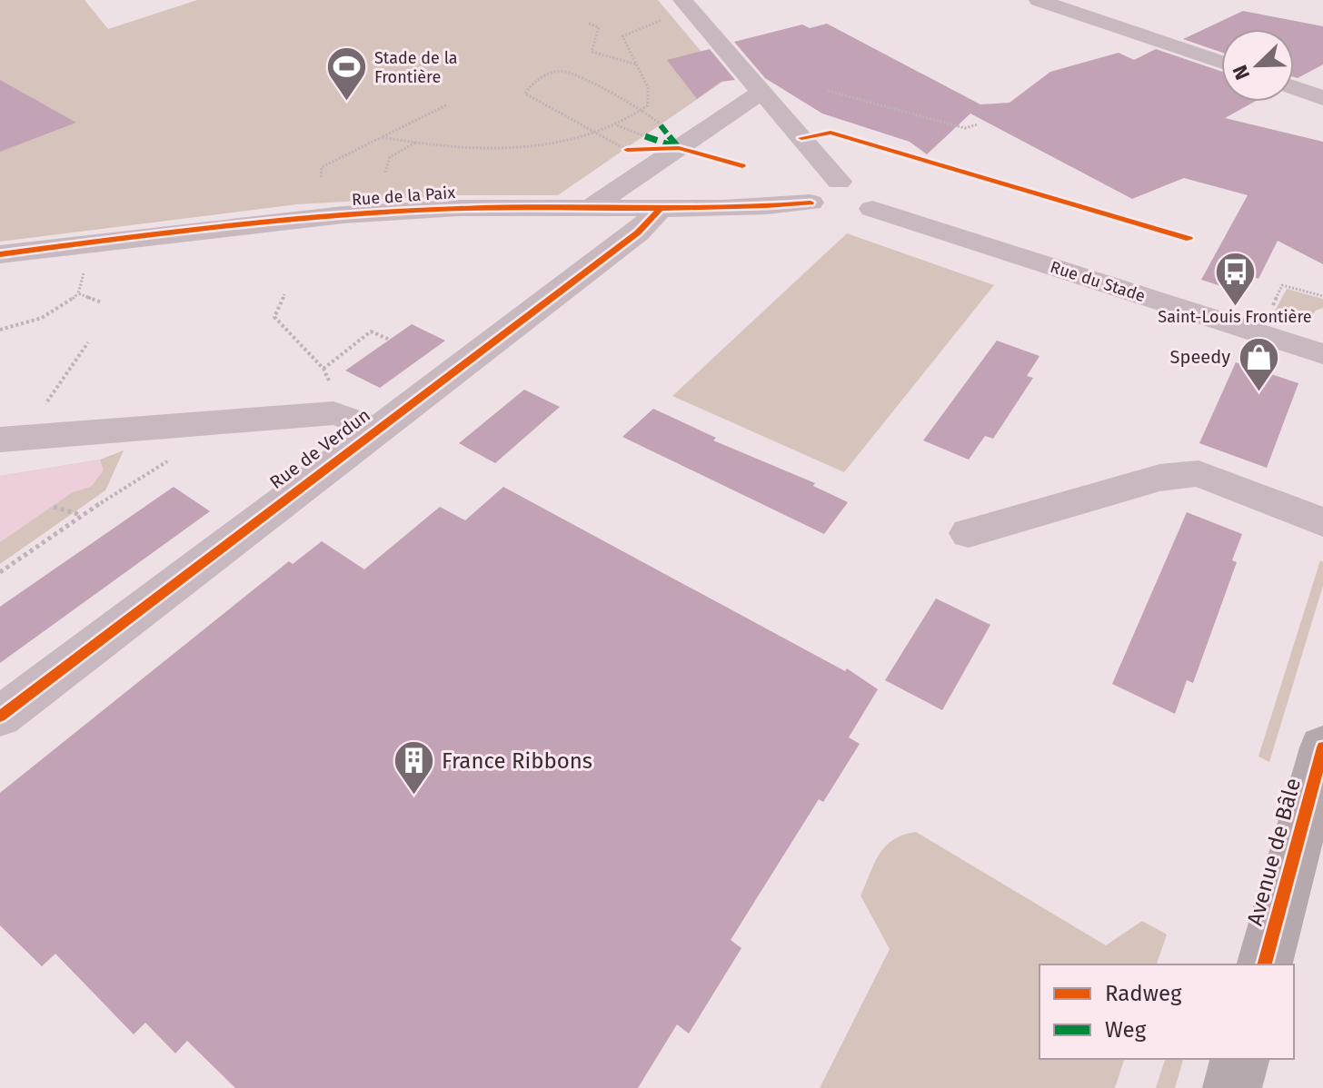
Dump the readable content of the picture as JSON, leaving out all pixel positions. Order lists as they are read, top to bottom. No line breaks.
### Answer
{"streets":{"main road":["Avenue de Bâle"],"street":["Rue de la Paix","Rue du Stade","Rue de Verdun"]},"crossings":[["Rue de la Paix","Rue du Stade"],["Rue de la Paix","Rue de Verdun"]],"places":{"sports":["Stade de la Frontière"],"bus stop":["Saint-Louis Frontière"],"shop":["Speedy"],"building":["France Ribbons"]},"legend":["Radweg","Weg"],"north":"bottom left"}
